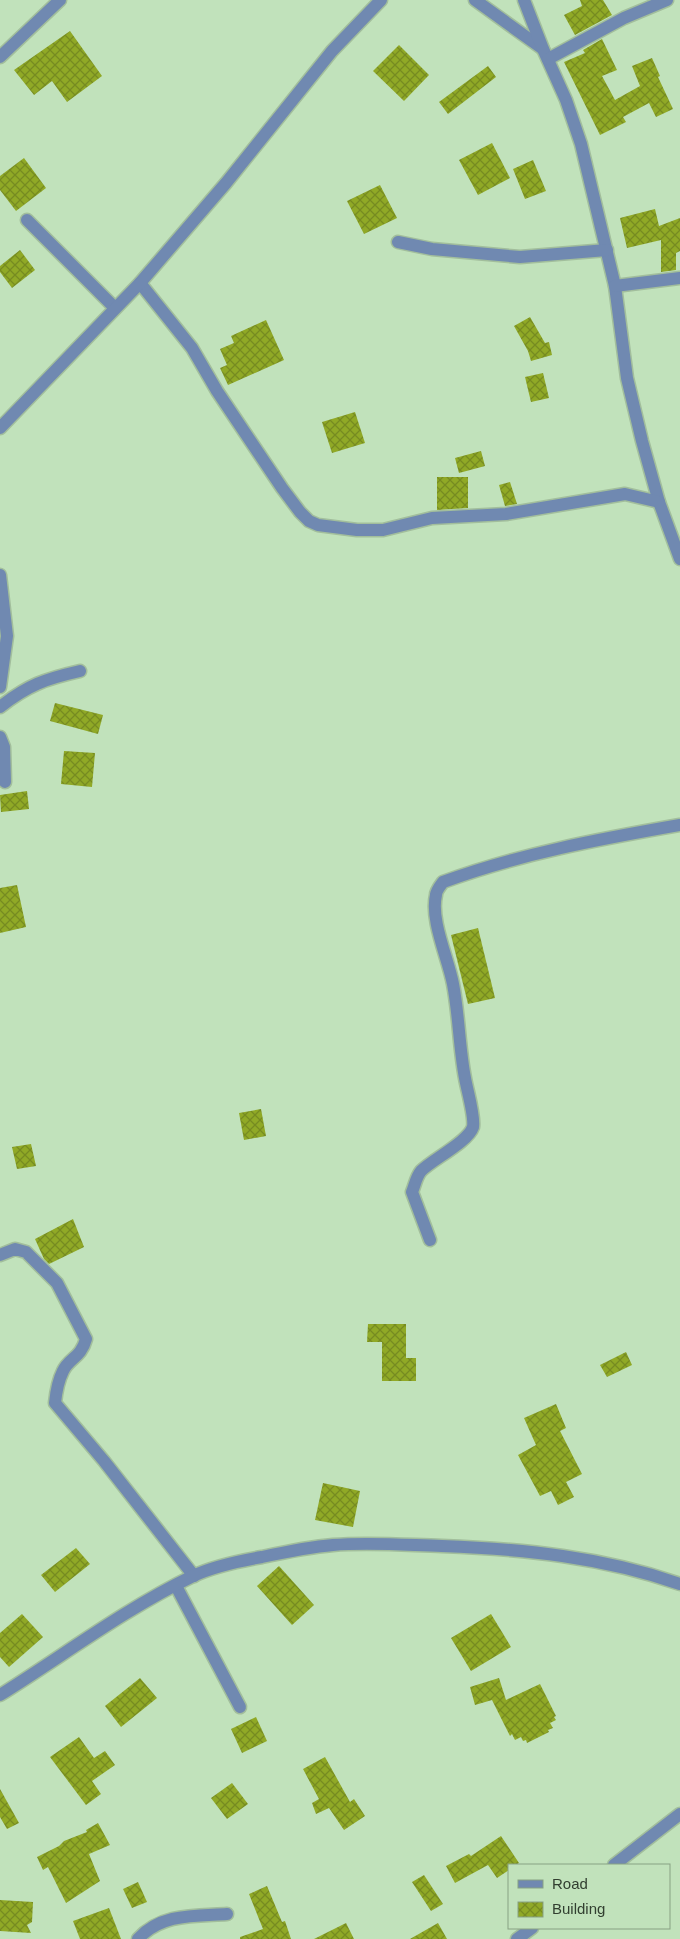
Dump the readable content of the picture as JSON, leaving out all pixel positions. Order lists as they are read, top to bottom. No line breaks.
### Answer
{"legend":["Road","Building"]}
